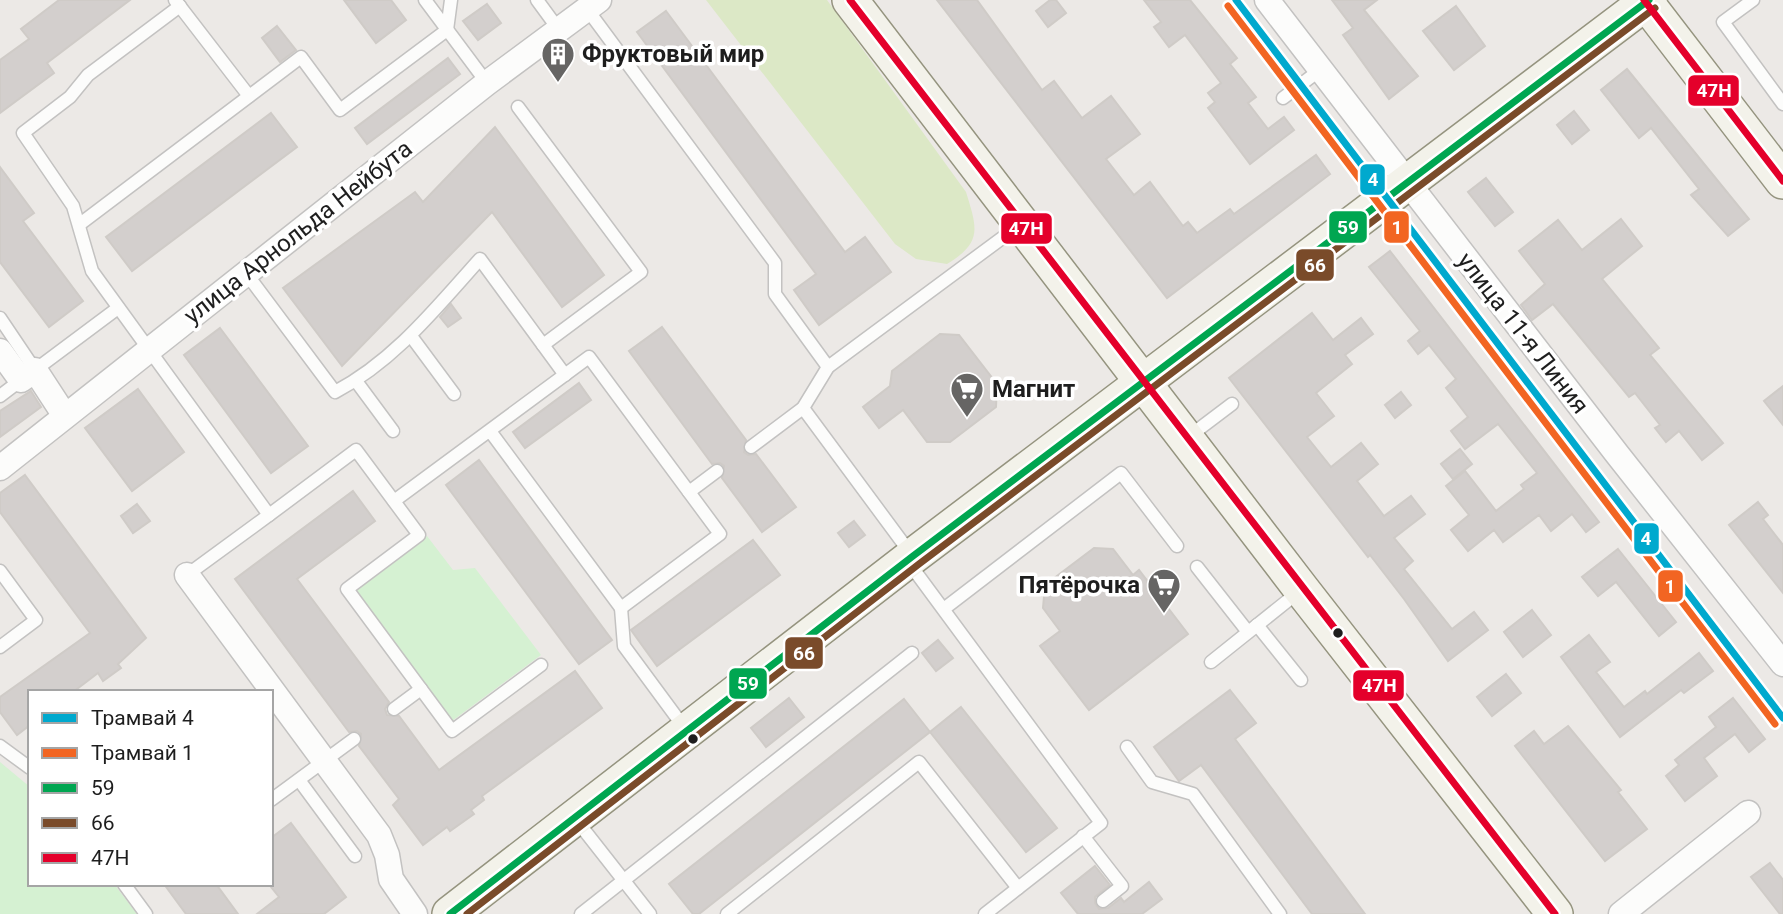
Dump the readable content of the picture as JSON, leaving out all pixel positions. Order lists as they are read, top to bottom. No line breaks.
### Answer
{"streets":{"street":["улица Арнольда Нейбута","улица 11-я Линия"]},"places":{"building":["Фруктовый мир"],"supermarket":["Магнит","Пятёрочка"]},"lines":["tram line 4","transit line 59","transit line 47Н","tram line 1","transit line 66"],"legend":["Трамвай 4","Трамвай 1","59","66","47Н"]}
